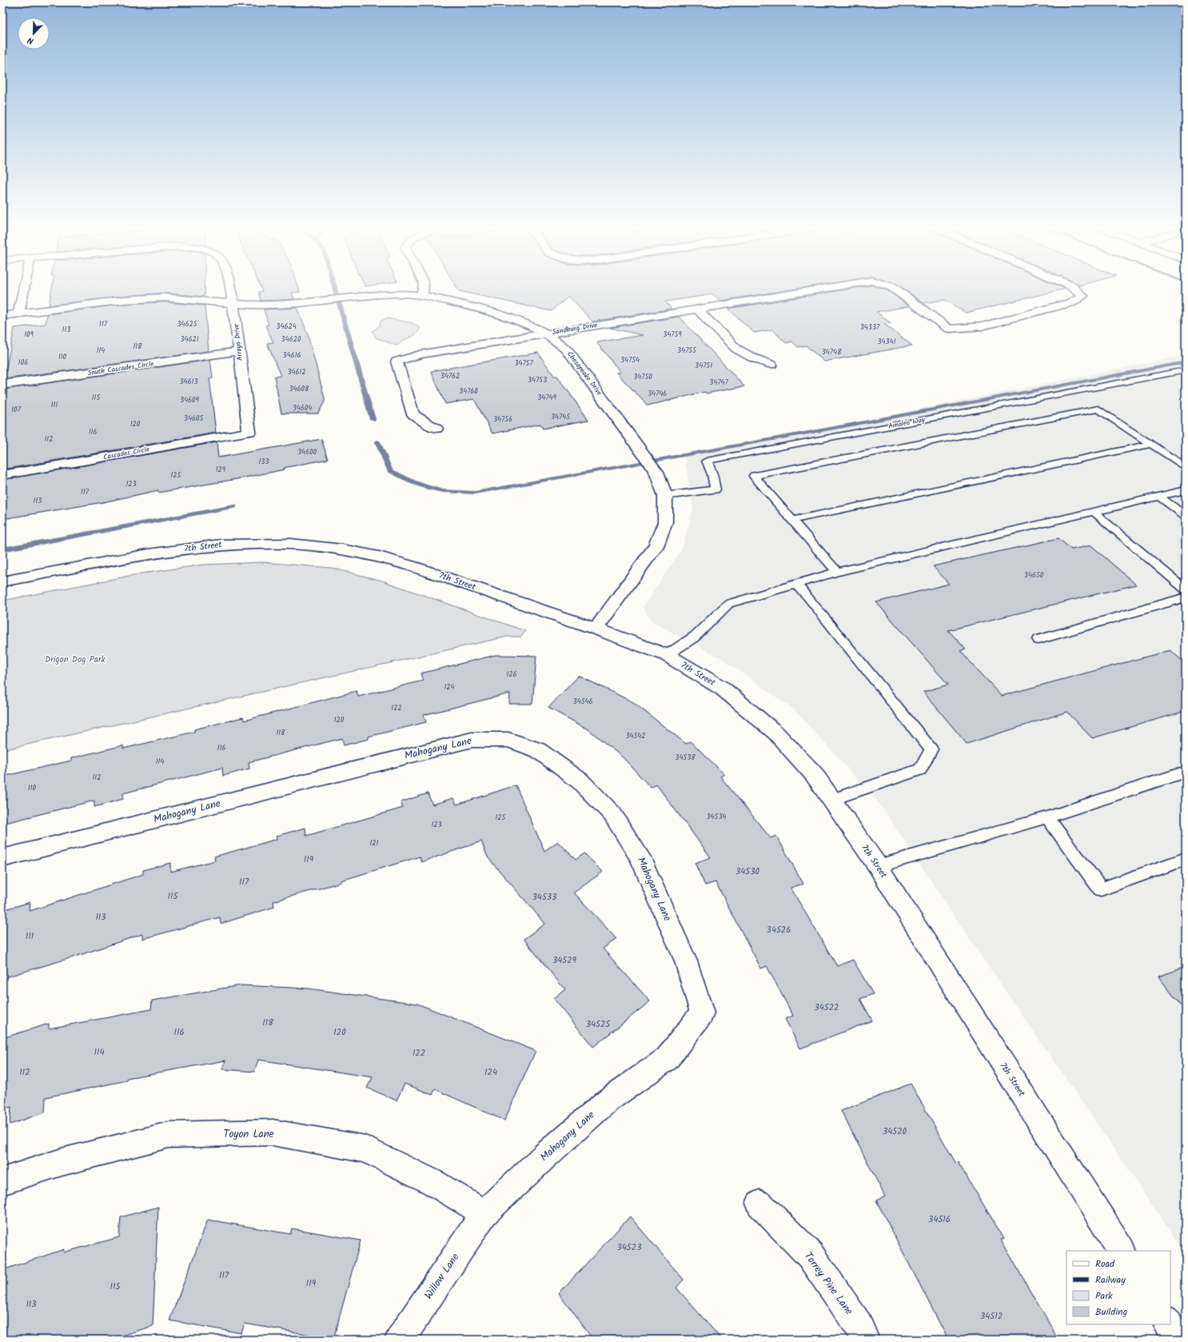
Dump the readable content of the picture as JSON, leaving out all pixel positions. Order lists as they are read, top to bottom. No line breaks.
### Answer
{"streets":{"street":["Sandburg Drive","Arroyo Drive","South Cascades Circle","Chesapeake Drive","Cascades Circle","7th Street","Mahogany Lane","Toyon Lane","Willow Lane","Torrey Pine Lane"],"lane":["Amaleo Way"]},"crossings":[["Sandburg Drive","Chesapeake Drive"],["Arroyo Drive","South Cascades Circle"],["Arroyo Drive","Chesapeake Drive"],["Arroyo Drive","Cascades Circle"],["Chesapeake Drive","Amaleo Way"],["Chesapeake Drive","7th Street"],["Mahogany Lane","Toyon Lane"],["Mahogany Lane","Willow Lane"],["Toyon Lane","Willow Lane"]],"parks":["Drigon Dog Park"],"house_numbers":["117","34625","34624","34337","113","109","34759","34621","34620","34341","118","114","34755","34748","34616","110","34754","106","34757","34751","34612","34762","34750","34753","34613","34747","34608","34760","34746","115","34749","34609","111","34604","107","34745","34605","34756","120","116","112","34600","133","129","125","123","117","113","34650","126","124","34546","122","120","118","34542","116","34538","114","112","110","34534","125","123","121","119","34530","117","115","34533","113","34526","111","34529","34522","118","34525","116","120","114","122","112","124","34520","34516","34523","117","119","115","113","34512"],"legend":["Road","Railway","Park","Building"],"north":"bottom left"}
